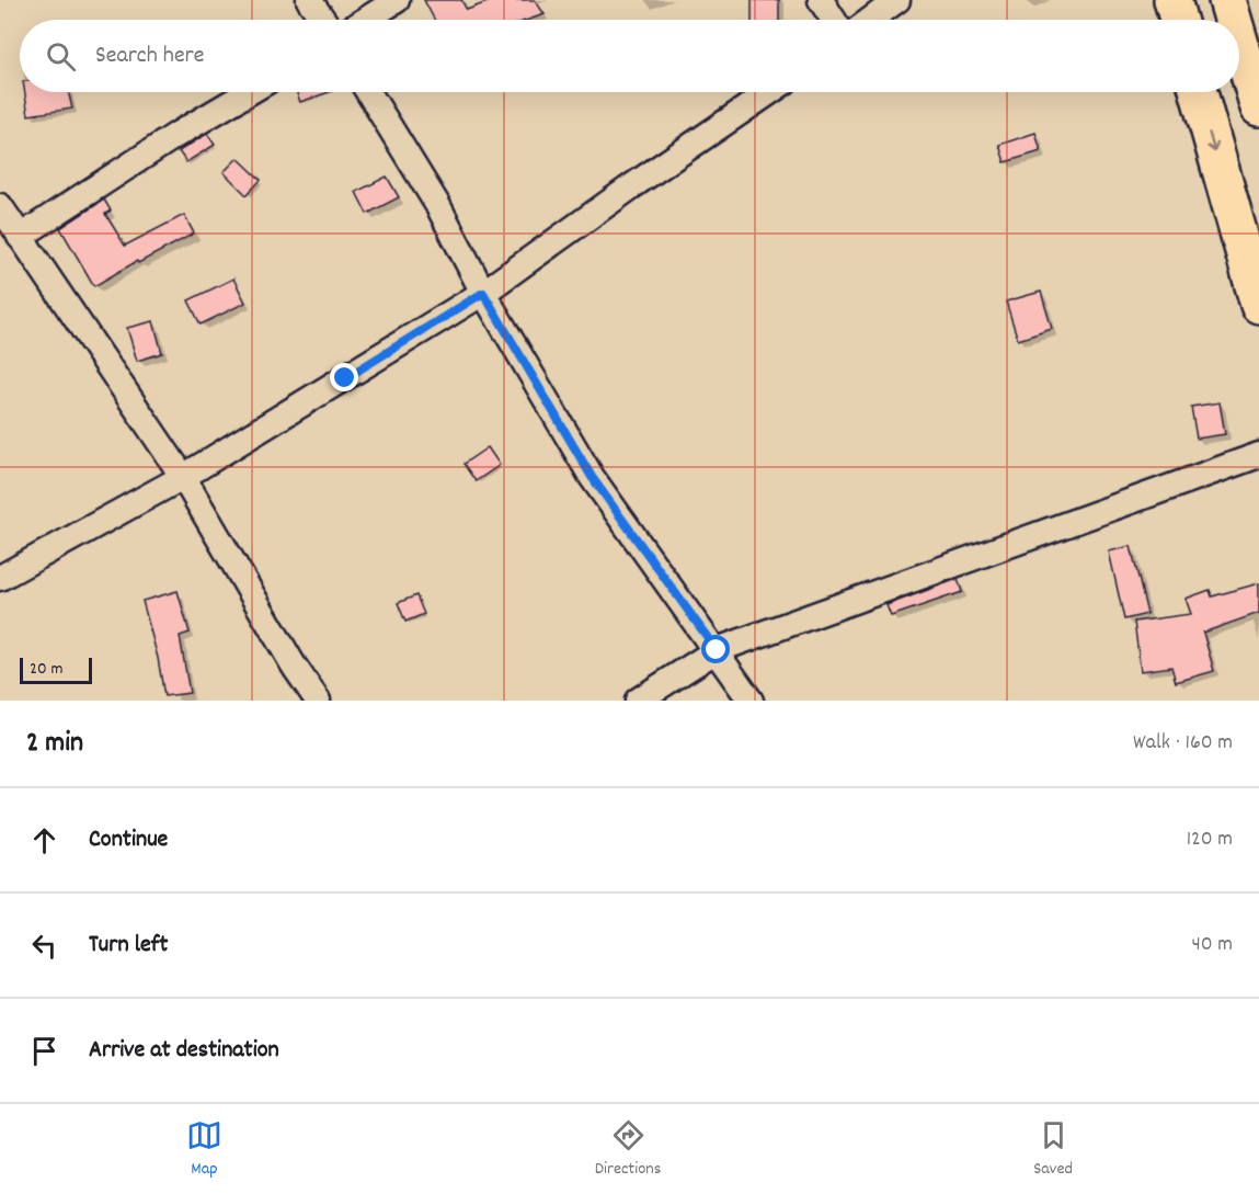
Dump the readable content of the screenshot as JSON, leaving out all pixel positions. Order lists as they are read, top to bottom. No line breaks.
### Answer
{"scale_bar":"20 m","page":{"search":"Search here","scale":"20 m","heading":["2 min","Walk · 160 m"],"list":[["Continue","120 m"],["Turn left","40 m"],"Arrive at destination"],"nav":["Map","Directions","Saved"]}}
